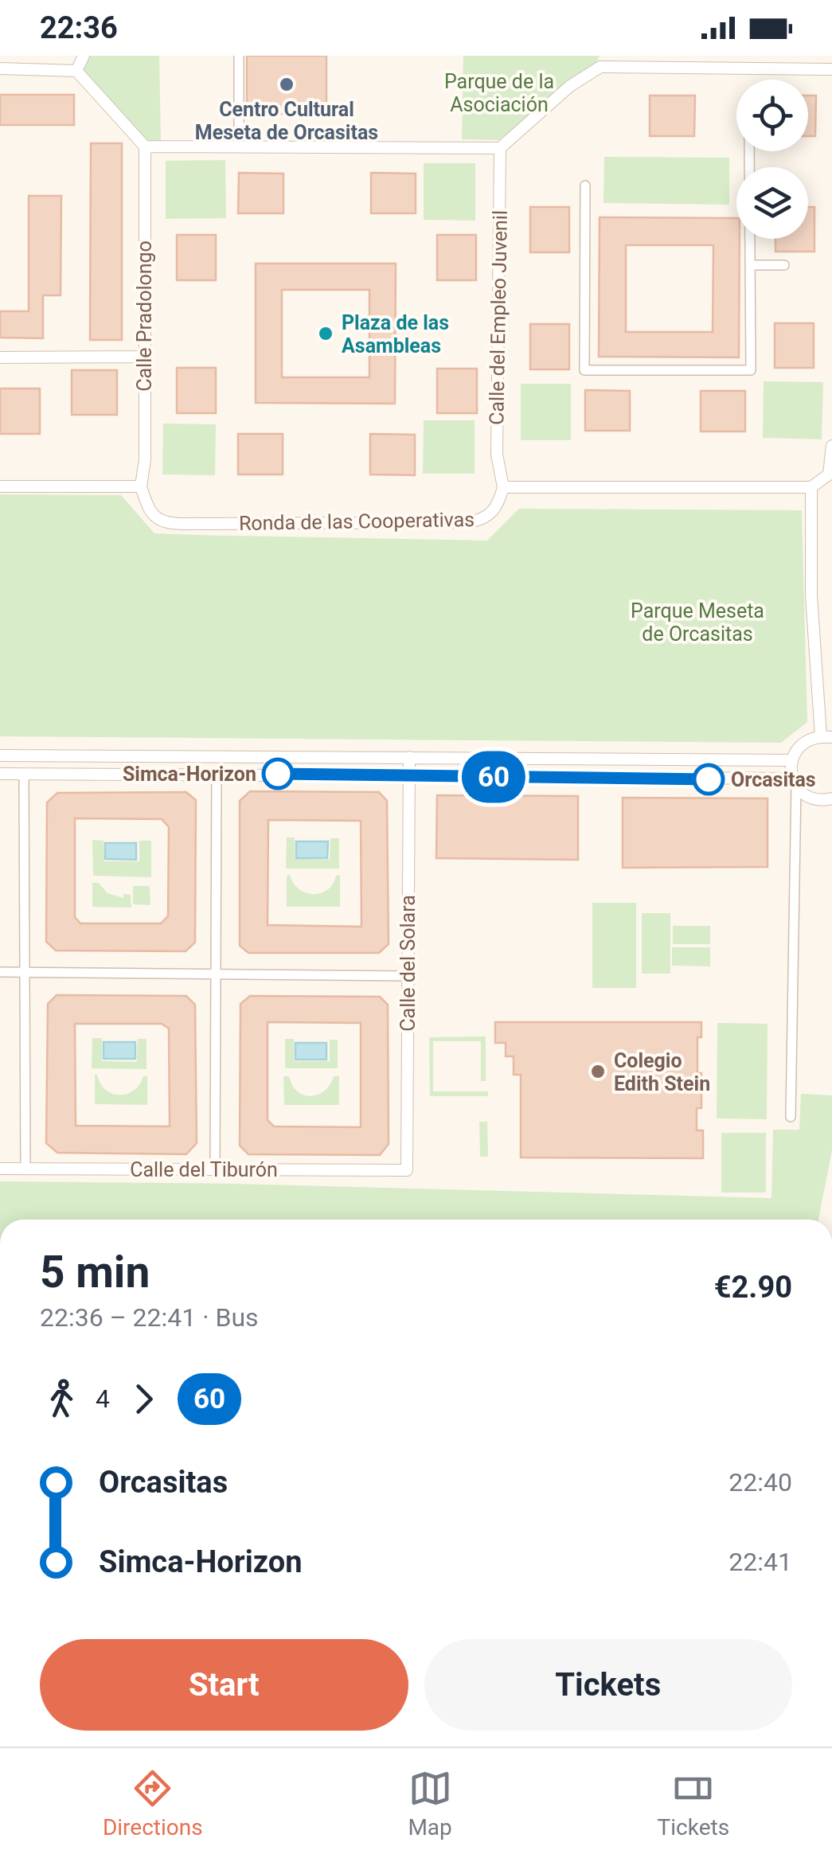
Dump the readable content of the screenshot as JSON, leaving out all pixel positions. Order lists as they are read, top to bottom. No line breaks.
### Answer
{"streets":{"street":["Calle Pradolongo","Calle del Empleo Juvenil","Ronda de las Cooperativas","Calle del Solara","Calle del Tiburón"]},"crossings":[["Calle Pradolongo","Ronda de las Cooperativas"],["Calle del Empleo Juvenil","Ronda de las Cooperativas"],["Calle del Solara","Calle del Tiburón"]],"parks":["Parque de la Asociación","Parque Meseta de Orcasitas"],"places":["Centro Cultural Meseta de Orcasitas","Plaza de las Asambleas","Simca-Horizon","Orcasitas","Colegio Edith Stein"],"lines":["bus line 60"],"page":{"status":"22:36","on_map":"60","heading":["5 min","22:36 – 22:41 · Bus","€2.90"],"legs":["4","60"],"list":[{"name":"Orcasitas","value":"22:40"},{"name":"Simca-Horizon","value":"22:41"}],"buttons":["Start","Tickets"],"tabs":["Directions","Map","Tickets"]}}
